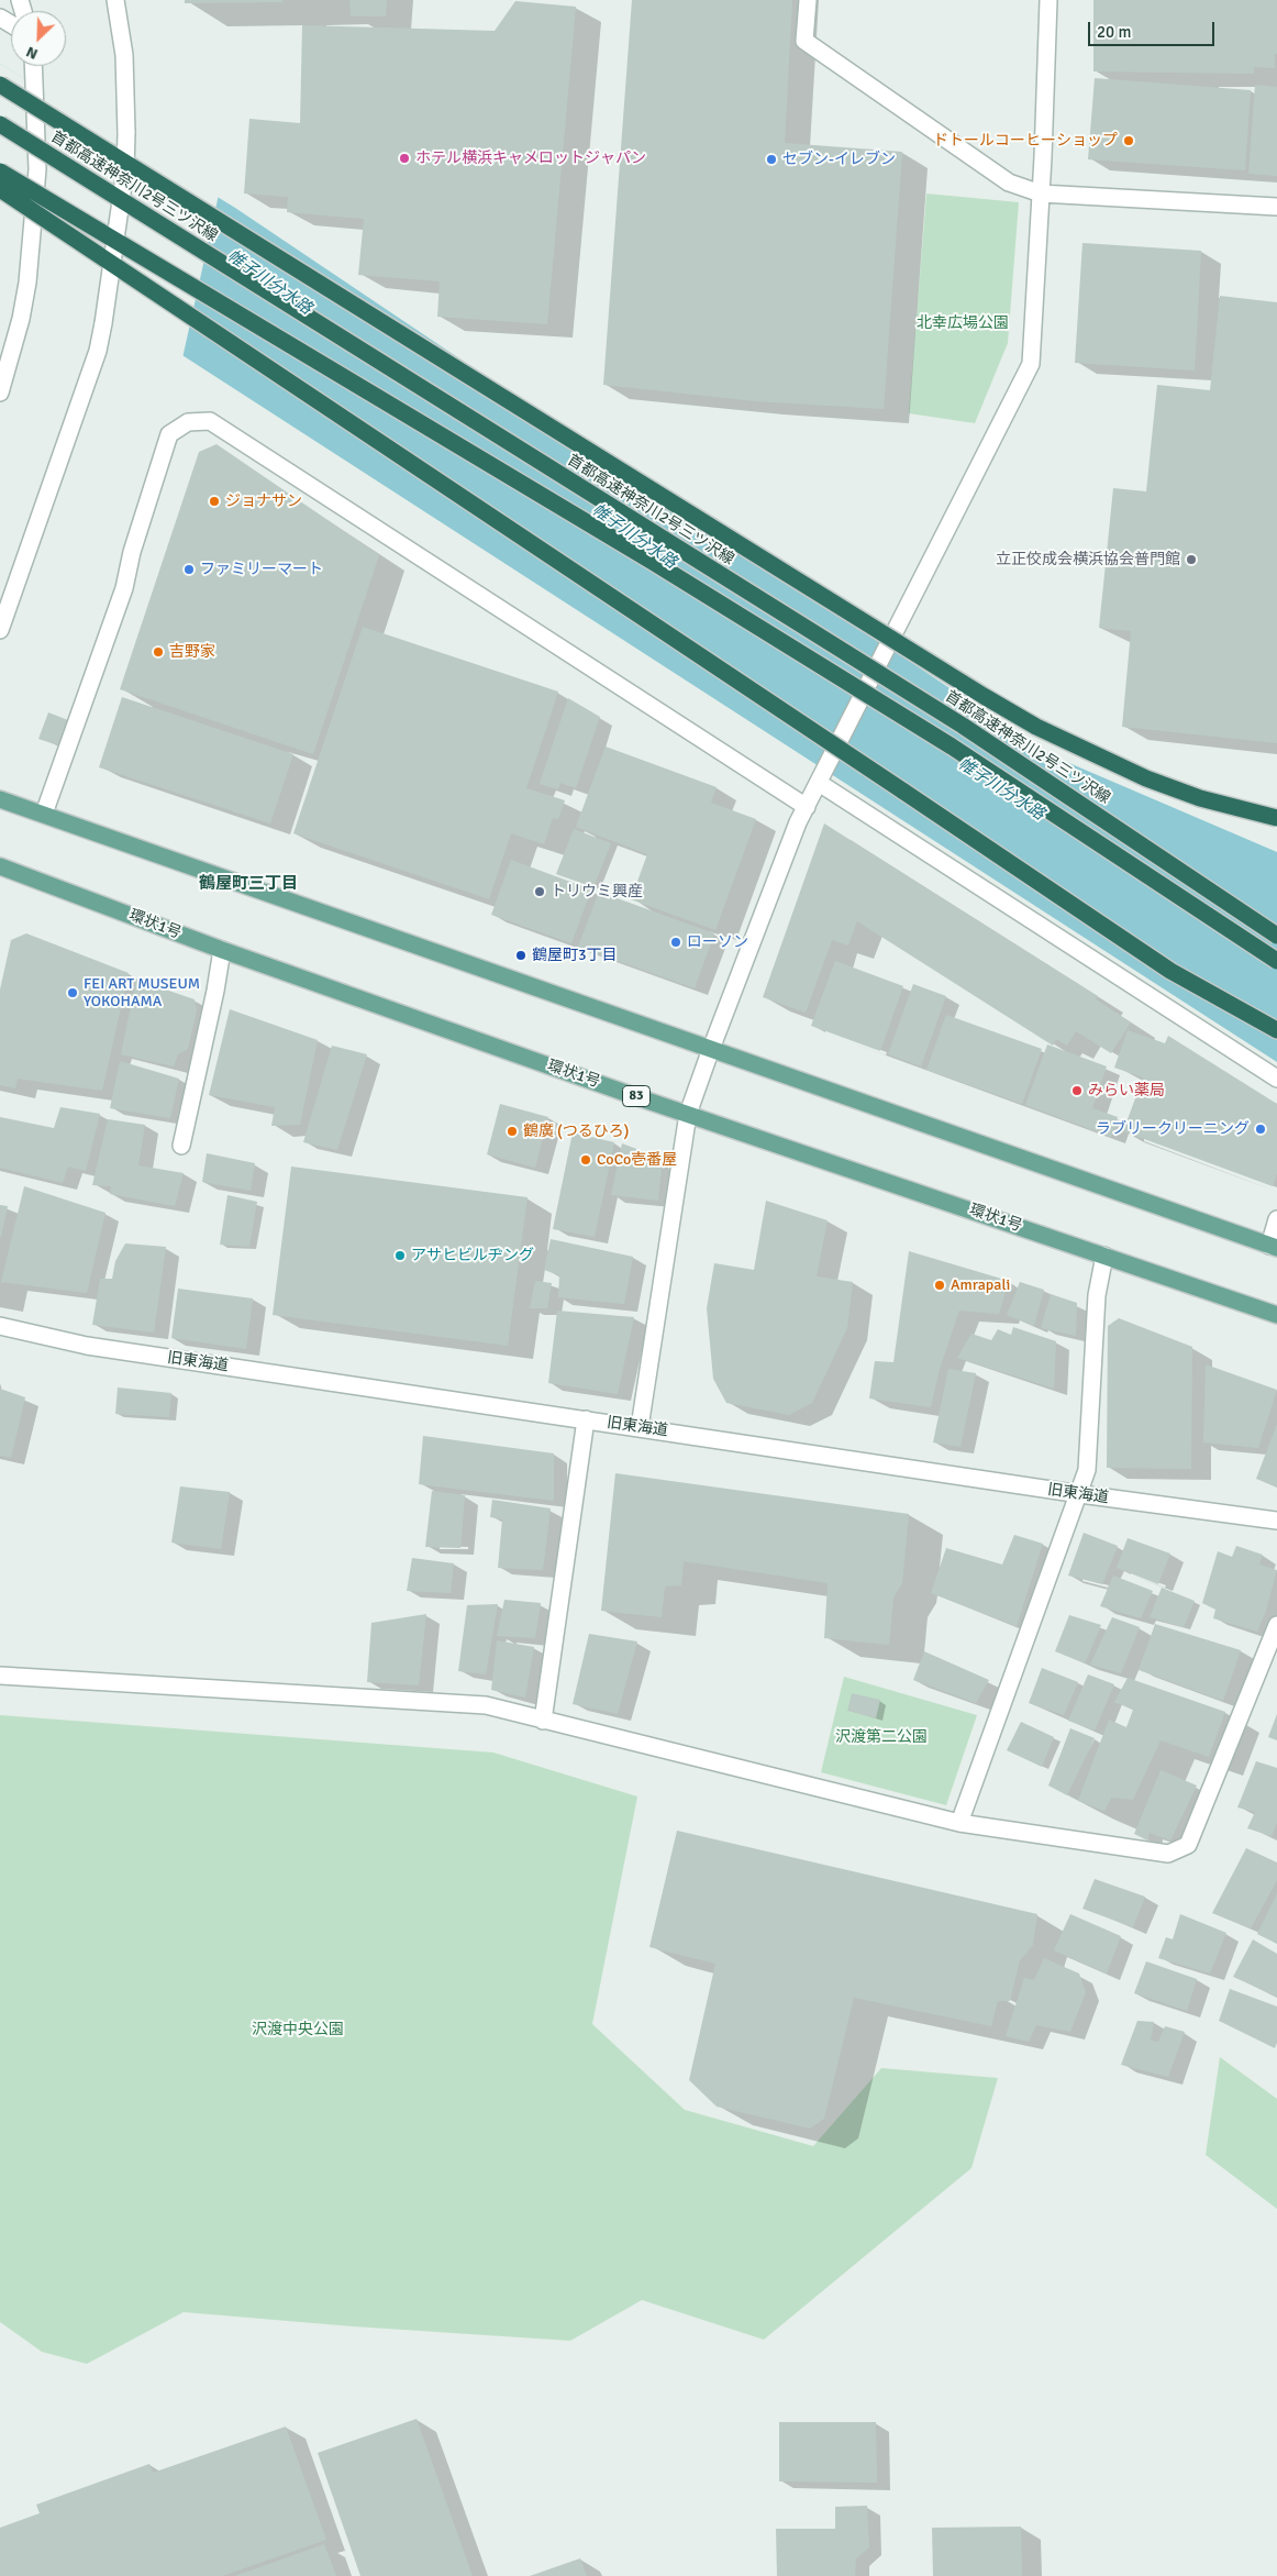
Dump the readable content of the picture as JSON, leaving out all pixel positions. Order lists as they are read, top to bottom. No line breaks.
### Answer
{"streets":{"highway":["首都高速神奈川2号三ツ沢線"],"main road":["環状1号","83"],"street":["旧東海道"]},"districts":["鶴屋町三丁目"],"water":["帷子川分水路"],"parks":["北幸広場公園","沢渡第二公園","沢渡中央公園"],"places":["ドトールコーヒーショップ","ホテル横浜キャメロットジャパン","セブン-イレブン","ジョナサン","立正佼成会横浜協会普門館","ファミリーマート","吉野家","トリウミ興産","ローソン","鶴屋町3丁目","FEI ART MUSEUM YOKOHAMA","みらい薬局","ラブリークリーニング","鶴廣 (つるひろ)","CoCo壱番屋","アサヒビルヂング","Amrapali"],"scale_bar":"20 m","north":"bottom left"}
